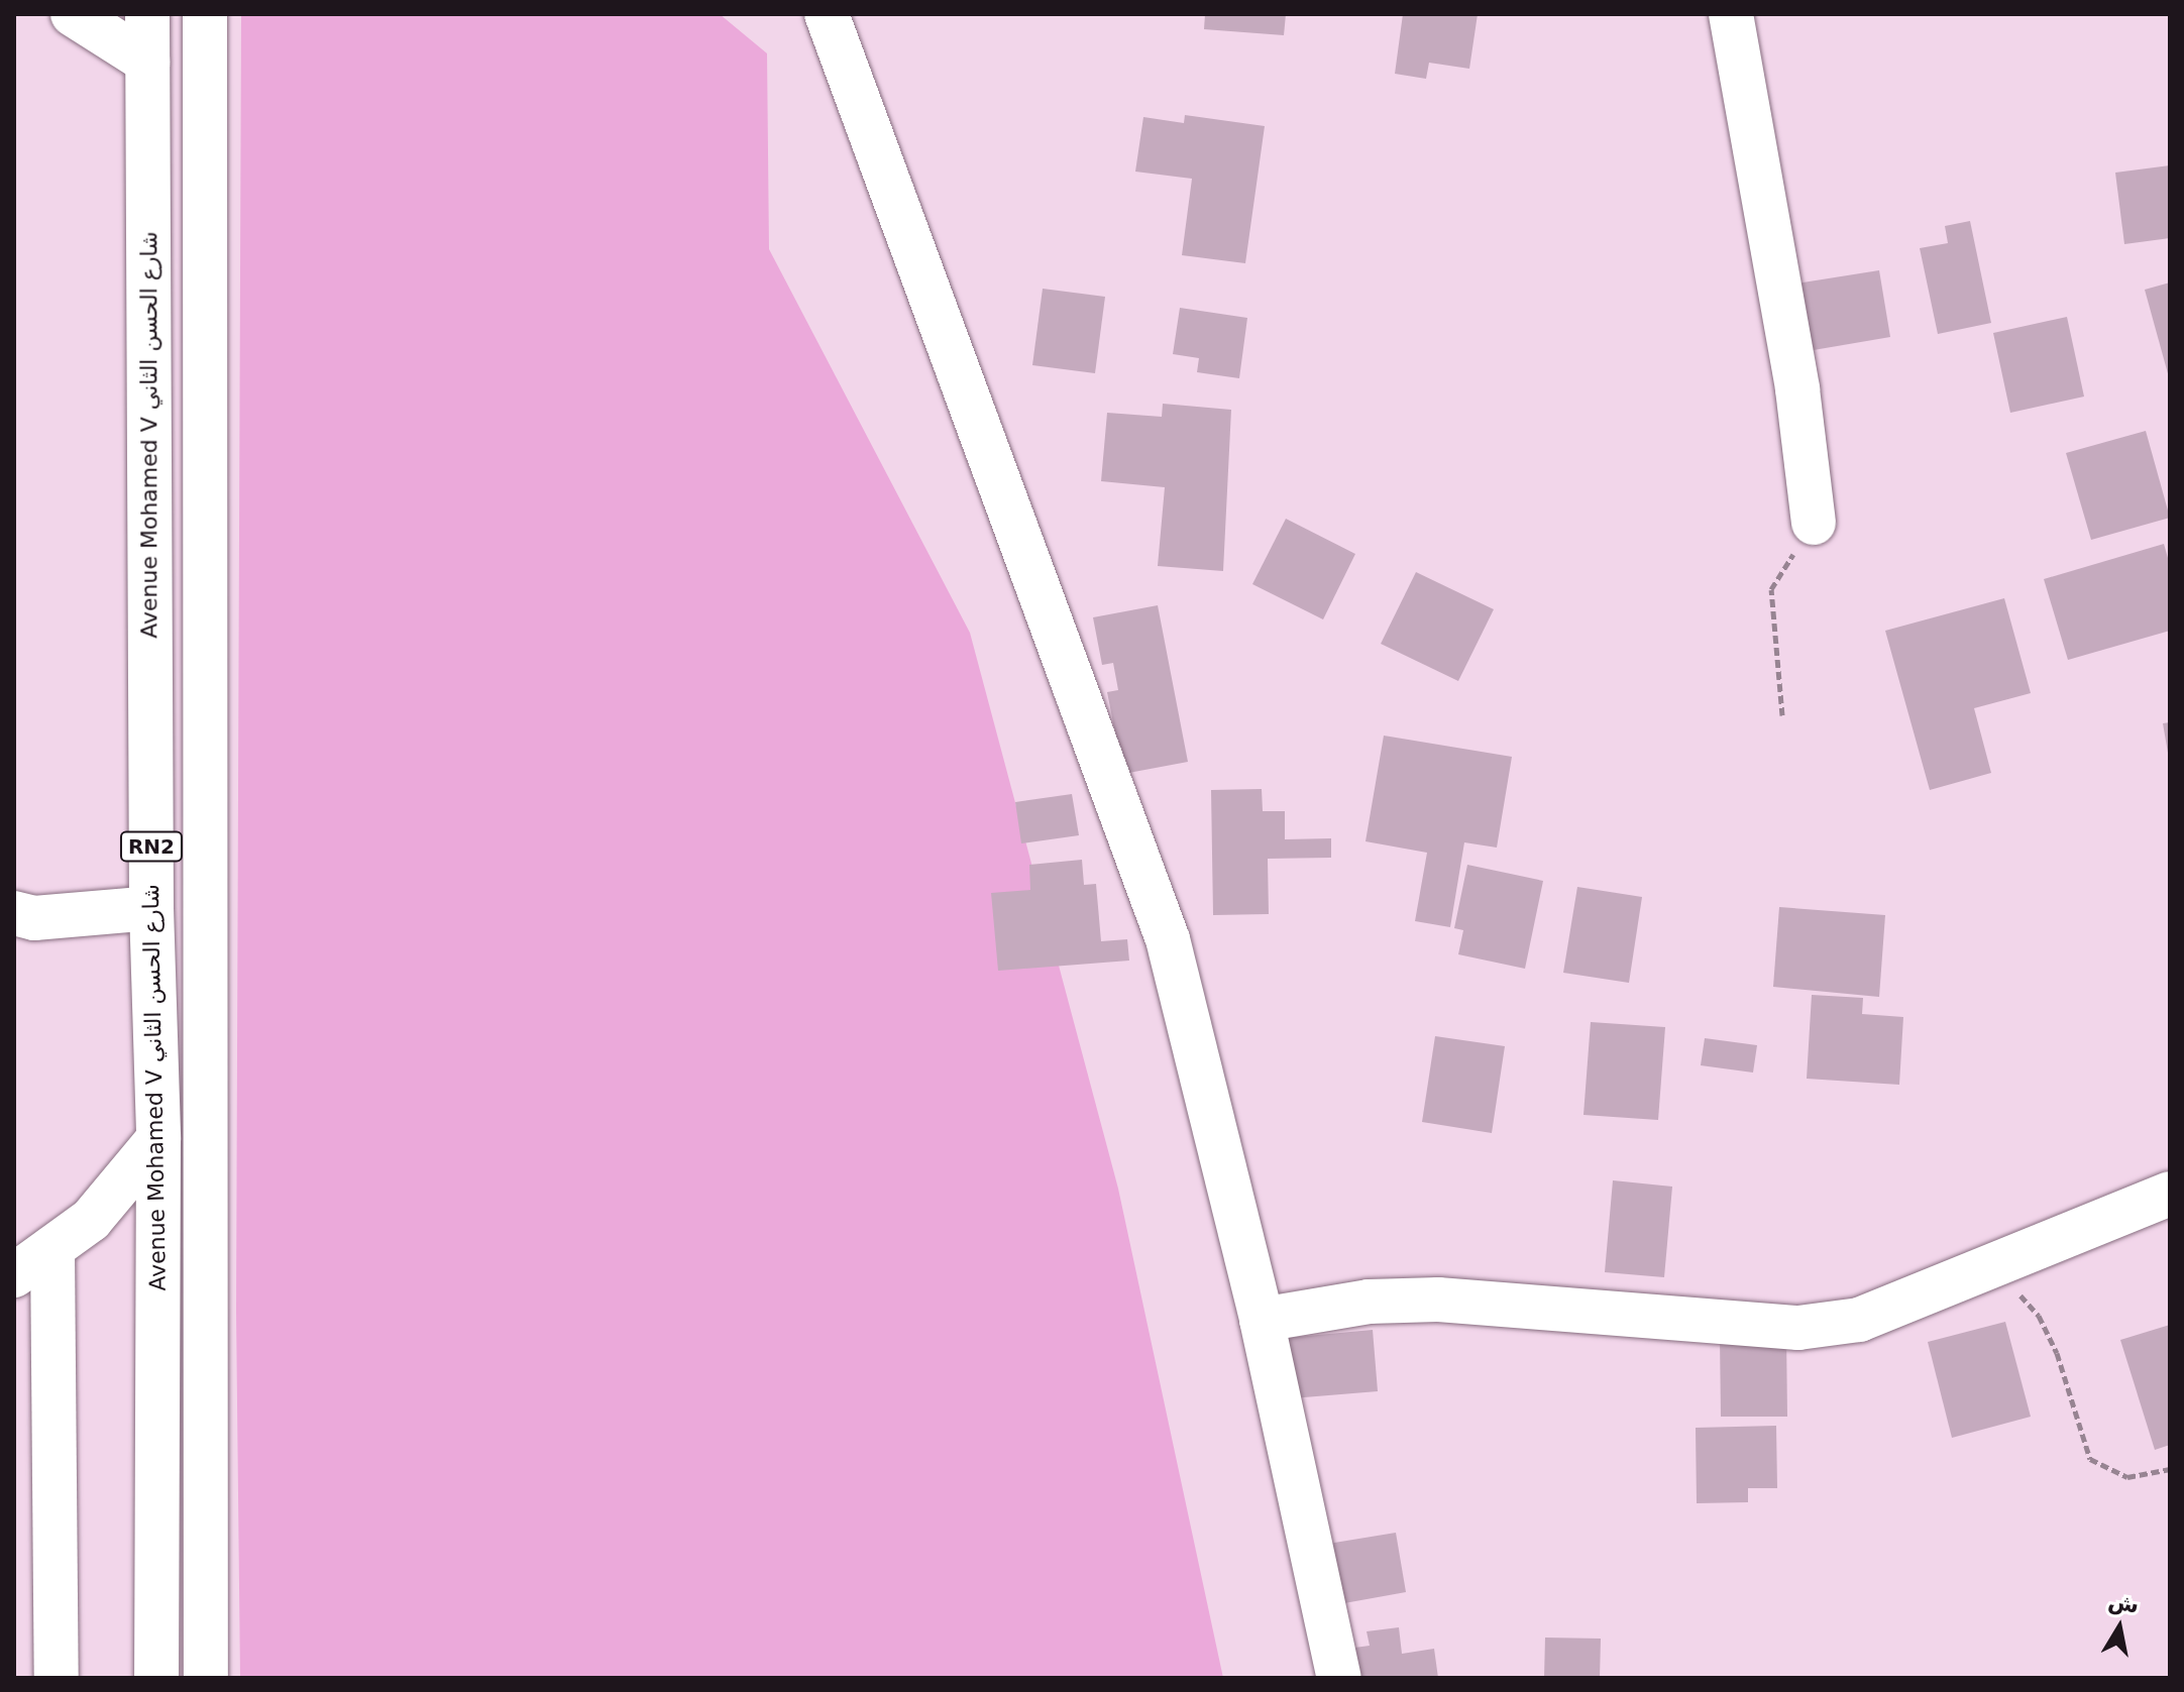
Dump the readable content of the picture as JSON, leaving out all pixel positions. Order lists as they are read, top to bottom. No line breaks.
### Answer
{"streets":{"main road":["Avenue Mohamed V شارع الحسن الثاني","RN2"]},"north":"top"}
